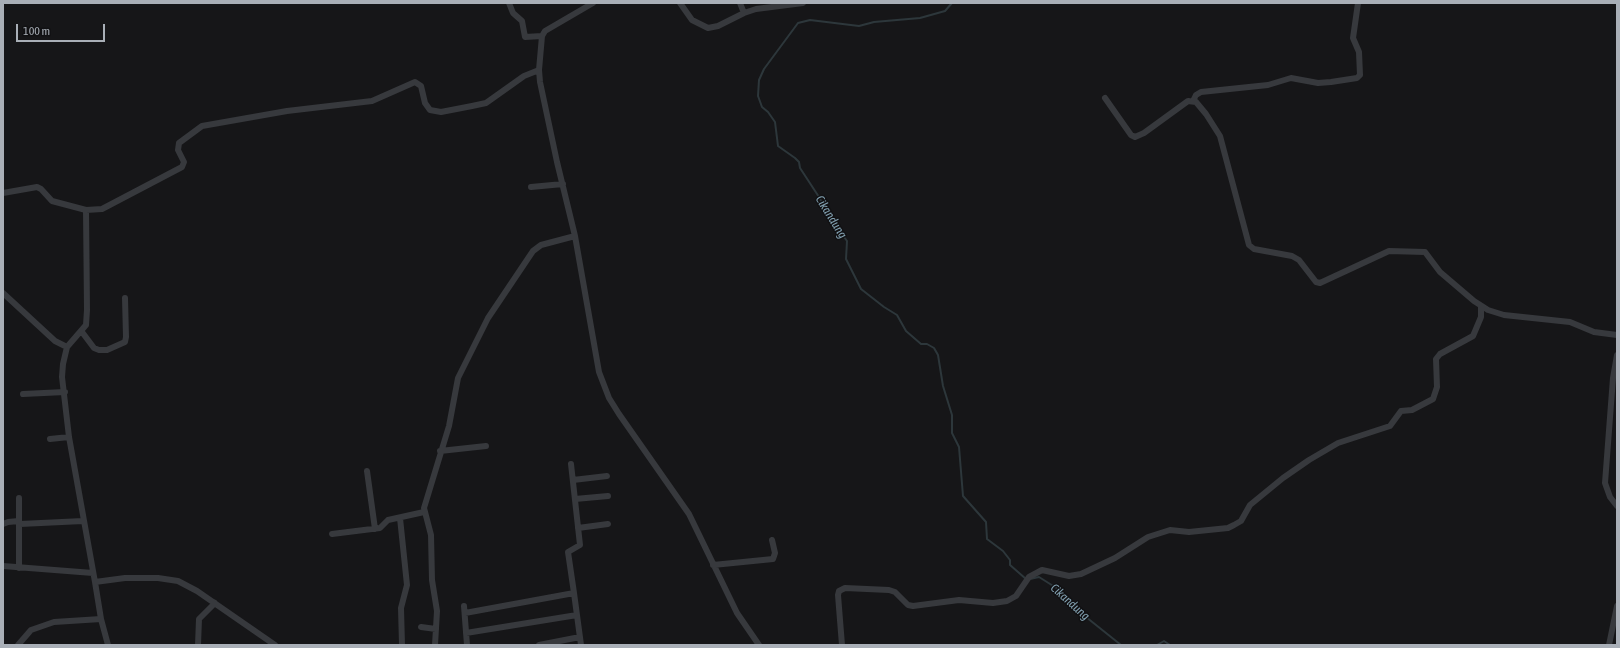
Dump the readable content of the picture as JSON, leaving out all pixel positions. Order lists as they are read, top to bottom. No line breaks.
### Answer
{"water":["Cikandung"],"scale_bar":"100 m"}
